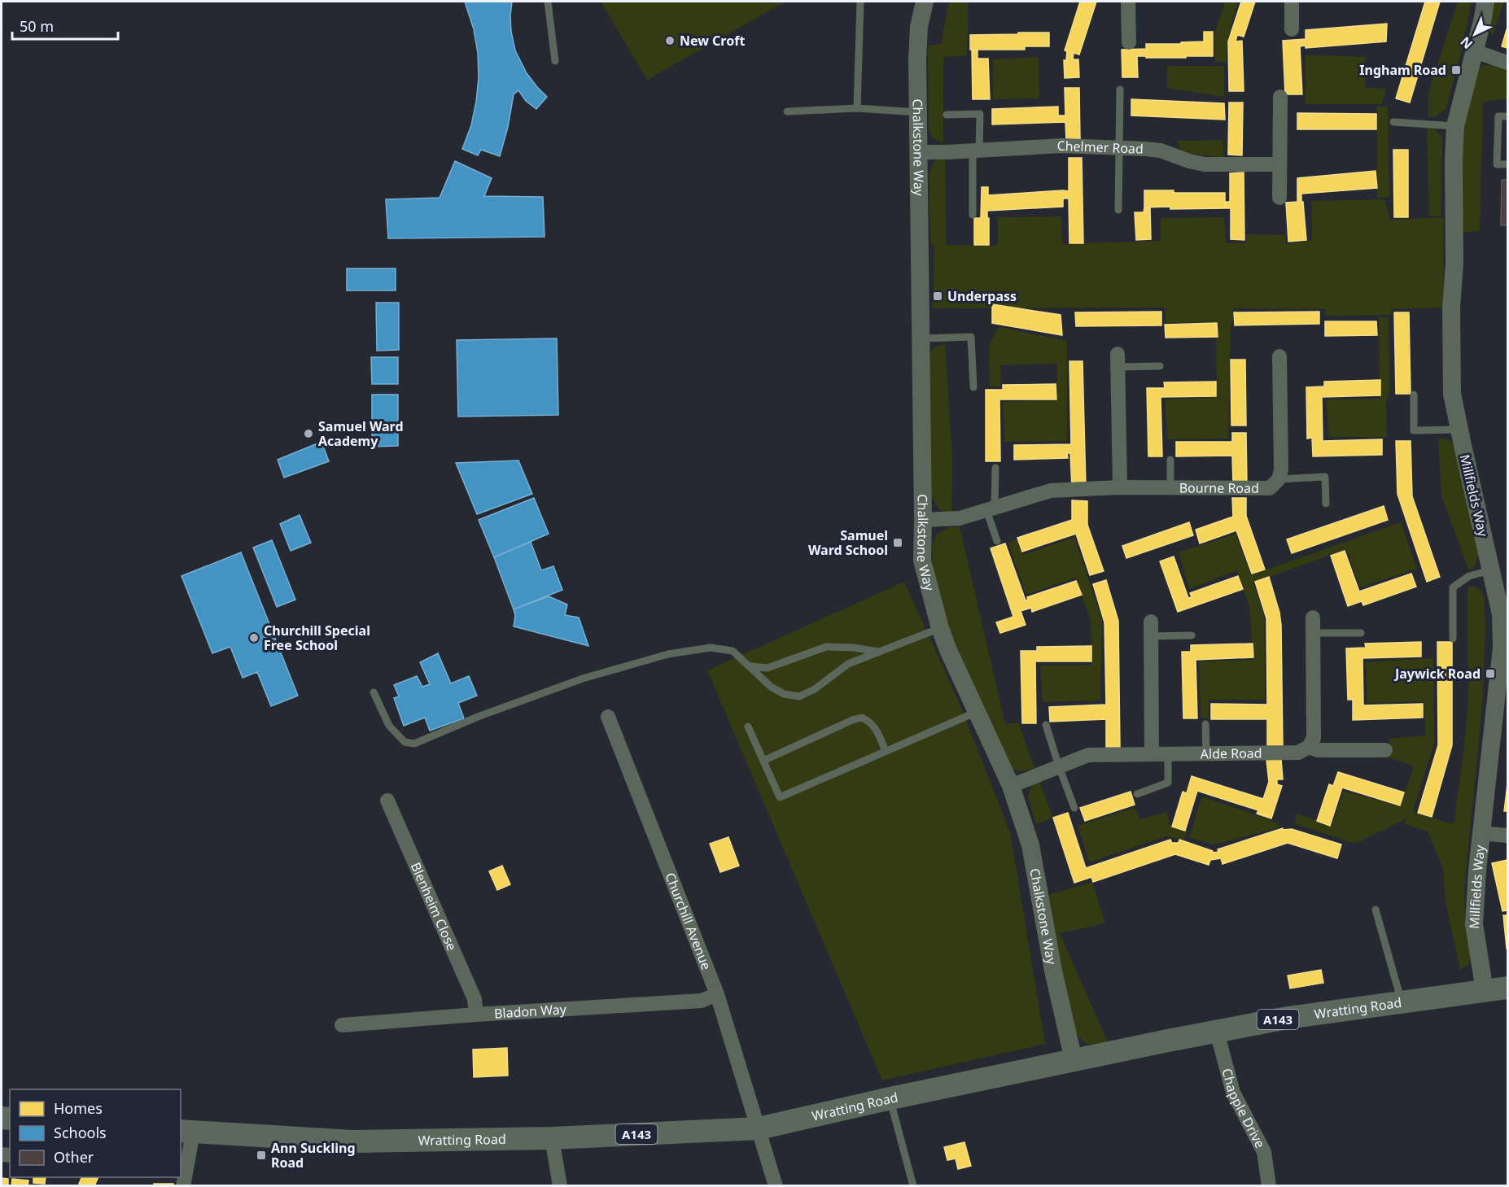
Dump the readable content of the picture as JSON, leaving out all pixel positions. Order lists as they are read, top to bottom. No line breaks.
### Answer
{"streets":{"main road":["Wratting Road","A143"],"street":["Chalkstone Way","Chelmer Road","Bourne Road","Millfields Way","Alde Road","Blenheim Close","Churchill Avenue","Bladon Way","Chapple Drive"]},"crossings":[["Chalkstone Way","Chelmer Road"],["Chalkstone Way","Bourne Road"],["Chalkstone Way","Alde Road"],["Chalkstone Way","Wratting Road"],["Millfields Way","Wratting Road"],["Blenheim Close","Bladon Way"],["Churchill Avenue","Wratting Road"],["Churchill Avenue","Bladon Way"],["Wratting Road","Chapple Drive"]],"places":{"other":["New Croft","Samuel Ward Academy","Churchill Special Free School"],"transit":["Ingham Road","Underpass","Samuel Ward School","Jaywick Road","Ann Suckling Road"]},"legend":["Homes","Schools","Other"],"scale_bar":"50 m","north":"bottom left"}
